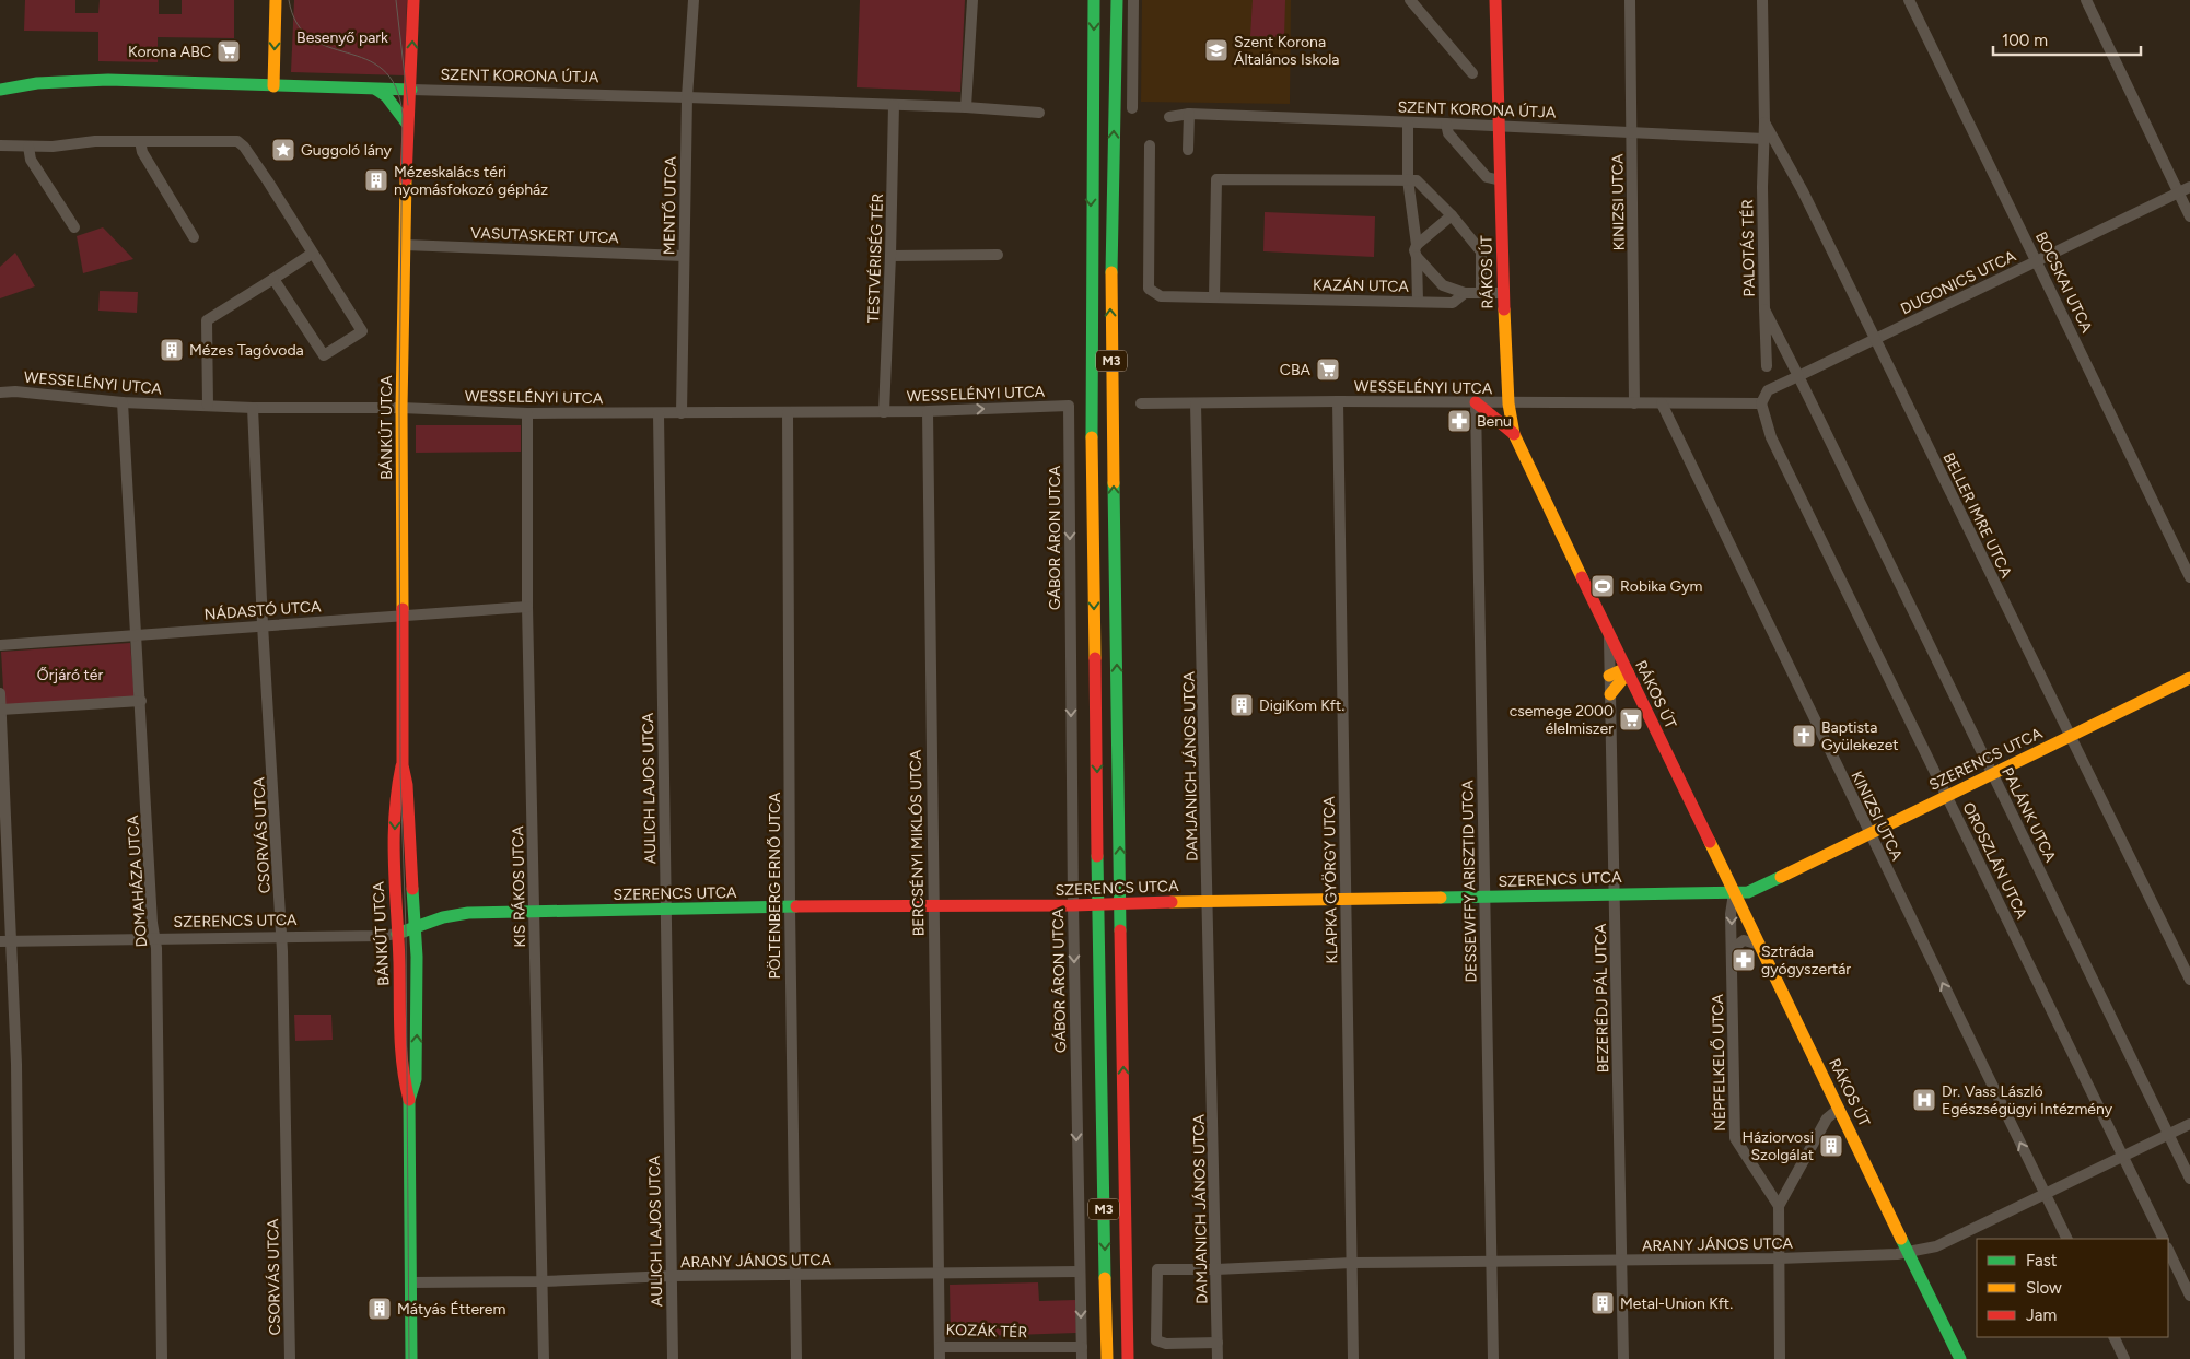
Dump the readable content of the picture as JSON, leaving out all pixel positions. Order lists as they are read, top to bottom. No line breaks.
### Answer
{"streets":{"street":["SZENT KORONA ÚTJA","KINIZSI UTCA","MENTŐ UTCA","VASUTASKERT UTCA","PALOTÁS TÉR","TESTVÉRISÉG TÉR","RÁKOS ÚT","DUGONICS UTCA","BOCSKAI UTCA","KAZÁN UTCA","M3","WESSELÉNYI UTCA","BÁNKÚT UTCA","BELLER IMRE UTCA","GÁBOR ÁRON UTCA","NÁDASTÓ UTCA","SZERENCS UTCA","DAMJANICH JÁNOS UTCA","AULICH LAJOS UTCA","PALÁNK UTCA","CSORVÁS UTCA","BERCSÉNYI MIKLÓS UTCA","OROSZLÁN UTCA","KLAPKA GYÖRGY UTCA","DOMAHÁZA UTCA","DESSEWFFY ARISZTID UTCA","PÖLTENBERG ERNŐ UTCA","KIS RÁKOS UTCA","BEZERÉDJ PÁL UTCA","NÉPFELKELŐ UTCA","ARANY JÁNOS UTCA","KOZÁK TÉR"]},"crossings":[["SZENT KORONA ÚTJA","KINIZSI UTCA"],["SZENT KORONA ÚTJA","MENTŐ UTCA"],["SZENT KORONA ÚTJA","PALOTÁS TÉR"],["SZENT KORONA ÚTJA","TESTVÉRISÉG TÉR"],["SZENT KORONA ÚTJA","RÁKOS ÚT"],["SZENT KORONA ÚTJA","BÁNKÚT UTCA"],["KINIZSI UTCA","SZERENCS UTCA"],["KINIZSI UTCA","ARANY JÁNOS UTCA"],["MENTŐ UTCA","VASUTASKERT UTCA"],["MENTŐ UTCA","WESSELÉNYI UTCA"],["VASUTASKERT UTCA","BÁNKÚT UTCA"],["PALOTÁS TÉR","DUGONICS UTCA"],["PALOTÁS TÉR","PALÁNK UTCA"],["TESTVÉRISÉG TÉR","WESSELÉNYI UTCA"],["RÁKOS ÚT","KAZÁN UTCA"],["RÁKOS ÚT","WESSELÉNYI UTCA"],["RÁKOS ÚT","SZERENCS UTCA"],["RÁKOS ÚT","BEZERÉDJ PÁL UTCA"],["RÁKOS ÚT","NÉPFELKELŐ UTCA"],["RÁKOS ÚT","ARANY JÁNOS UTCA"],["DUGONICS UTCA","BOCSKAI UTCA"],["DUGONICS UTCA","BELLER IMRE UTCA"],["DUGONICS UTCA","PALÁNK UTCA"],["M3","SZERENCS UTCA"],["WESSELÉNYI UTCA","BÁNKÚT UTCA"],["WESSELÉNYI UTCA","GÁBOR ÁRON UTCA"],["WESSELÉNYI UTCA","DAMJANICH JÁNOS UTCA"],["WESSELÉNYI UTCA","AULICH LAJOS UTCA"],["WESSELÉNYI UTCA","CSORVÁS UTCA"],["WESSELÉNYI UTCA","BERCSÉNYI MIKLÓS UTCA"],["WESSELÉNYI UTCA","KLAPKA GYÖRGY UTCA"],["WESSELÉNYI UTCA","DOMAHÁZA UTCA"],["WESSELÉNYI UTCA","DESSEWFFY ARISZTID UTCA"],["WESSELÉNYI UTCA","PÖLTENBERG ERNŐ UTCA"],["WESSELÉNYI UTCA","KIS RÁKOS UTCA"],["BÁNKÚT UTCA","NÁDASTÓ UTCA"],["BÁNKÚT UTCA","SZERENCS UTCA"],["BÁNKÚT UTCA","ARANY JÁNOS UTCA"],["BELLER IMRE UTCA","SZERENCS UTCA"],["GÁBOR ÁRON UTCA","SZERENCS UTCA"],["GÁBOR ÁRON UTCA","KOZÁK TÉR"],["NÁDASTÓ UTCA","CSORVÁS UTCA"],["NÁDASTÓ UTCA","DOMAHÁZA UTCA"],["NÁDASTÓ UTCA","KIS RÁKOS UTCA"],["SZERENCS UTCA","DAMJANICH JÁNOS UTCA"],["SZERENCS UTCA","AULICH LAJOS UTCA"],["SZERENCS UTCA","PALÁNK UTCA"],["SZERENCS UTCA","CSORVÁS UTCA"],["SZERENCS UTCA","BERCSÉNYI MIKLÓS UTCA"],["SZERENCS UTCA","OROSZLÁN UTCA"],["SZERENCS UTCA","KLAPKA GYÖRGY UTCA"],["SZERENCS UTCA","DOMAHÁZA UTCA"],["SZERENCS UTCA","DESSEWFFY ARISZTID UTCA"],["SZERENCS UTCA","PÖLTENBERG ERNŐ UTCA"],["SZERENCS UTCA","KIS RÁKOS UTCA"],["SZERENCS UTCA","BEZERÉDJ PÁL UTCA"],["SZERENCS UTCA","NÉPFELKELŐ UTCA"],["DAMJANICH JÁNOS UTCA","ARANY JÁNOS UTCA"],["AULICH LAJOS UTCA","ARANY JÁNOS UTCA"],["PALÁNK UTCA","ARANY JÁNOS UTCA"],["BERCSÉNYI MIKLÓS UTCA","ARANY JÁNOS UTCA"],["BERCSÉNYI MIKLÓS UTCA","KOZÁK TÉR"],["OROSZLÁN UTCA","ARANY JÁNOS UTCA"],["KLAPKA GYÖRGY UTCA","ARANY JÁNOS UTCA"],["DESSEWFFY ARISZTID UTCA","ARANY JÁNOS UTCA"],["PÖLTENBERG ERNŐ UTCA","ARANY JÁNOS UTCA"],["KIS RÁKOS UTCA","ARANY JÁNOS UTCA"],["BEZERÉDJ PÁL UTCA","ARANY JÁNOS UTCA"],["ARANY JÁNOS UTCA","KOZÁK TÉR"]],"parks":["Besenyő park","Őrjáró tér"],"places":{"school or university":["Szent Korona Általános Iskola"],"supermarket":["Korona ABC","CBA","csemege 2000 élelmiszer"],"place":["Guggoló lány"],"building":["Mézeskalács téri nyomásfokozó gépház","Mézes Tagóvoda","DigiKom Kft.","Háziorvosi Szolgálat","Metal-Union Kft.","Mátyás Étterem"],"pharmacy":["Benu","Sztráda gyógyszertár"],"sports":["Robika Gym"],"church":["Baptista Gyülekezet"],"hospital":["Dr. Vass László Egészségügyi Intézmény"]},"legend":["Fast","Slow","Jam"],"scale_bar":"100 m"}
